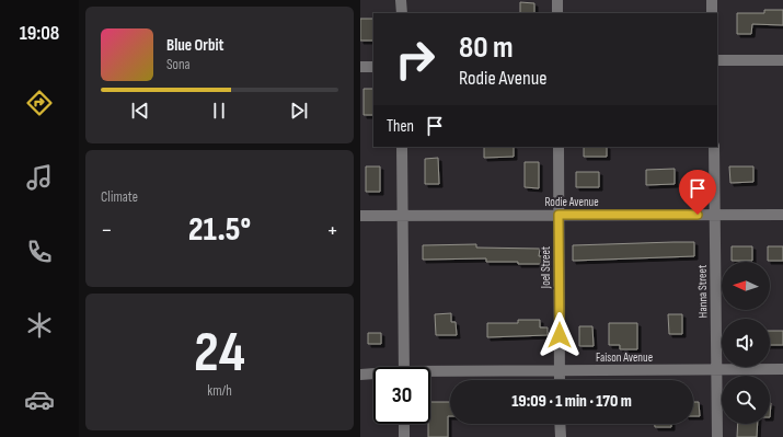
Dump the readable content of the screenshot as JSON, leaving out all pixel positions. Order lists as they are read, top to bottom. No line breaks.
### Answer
{"streets":{"street":["Rodie Avenue","Joel Street","Hanna Street","Faison Avenue"]},"crossings":[["Rodie Avenue","Joel Street"],["Rodie Avenue","Hanna Street"],["Joel Street","Faison Avenue"],["Hanna Street","Faison Avenue"]],"north":"left","page":{"tabs":"19:08","turn":["80 m","Rodie Avenue"],"song":["Blue Orbit","Sona"],"then":"Then","tile":["Climate",["24","km/h"]],"heat":["−","21.5°","+"],"limit":"30","trip":"19:09 · 1 min · 170 m"}}
